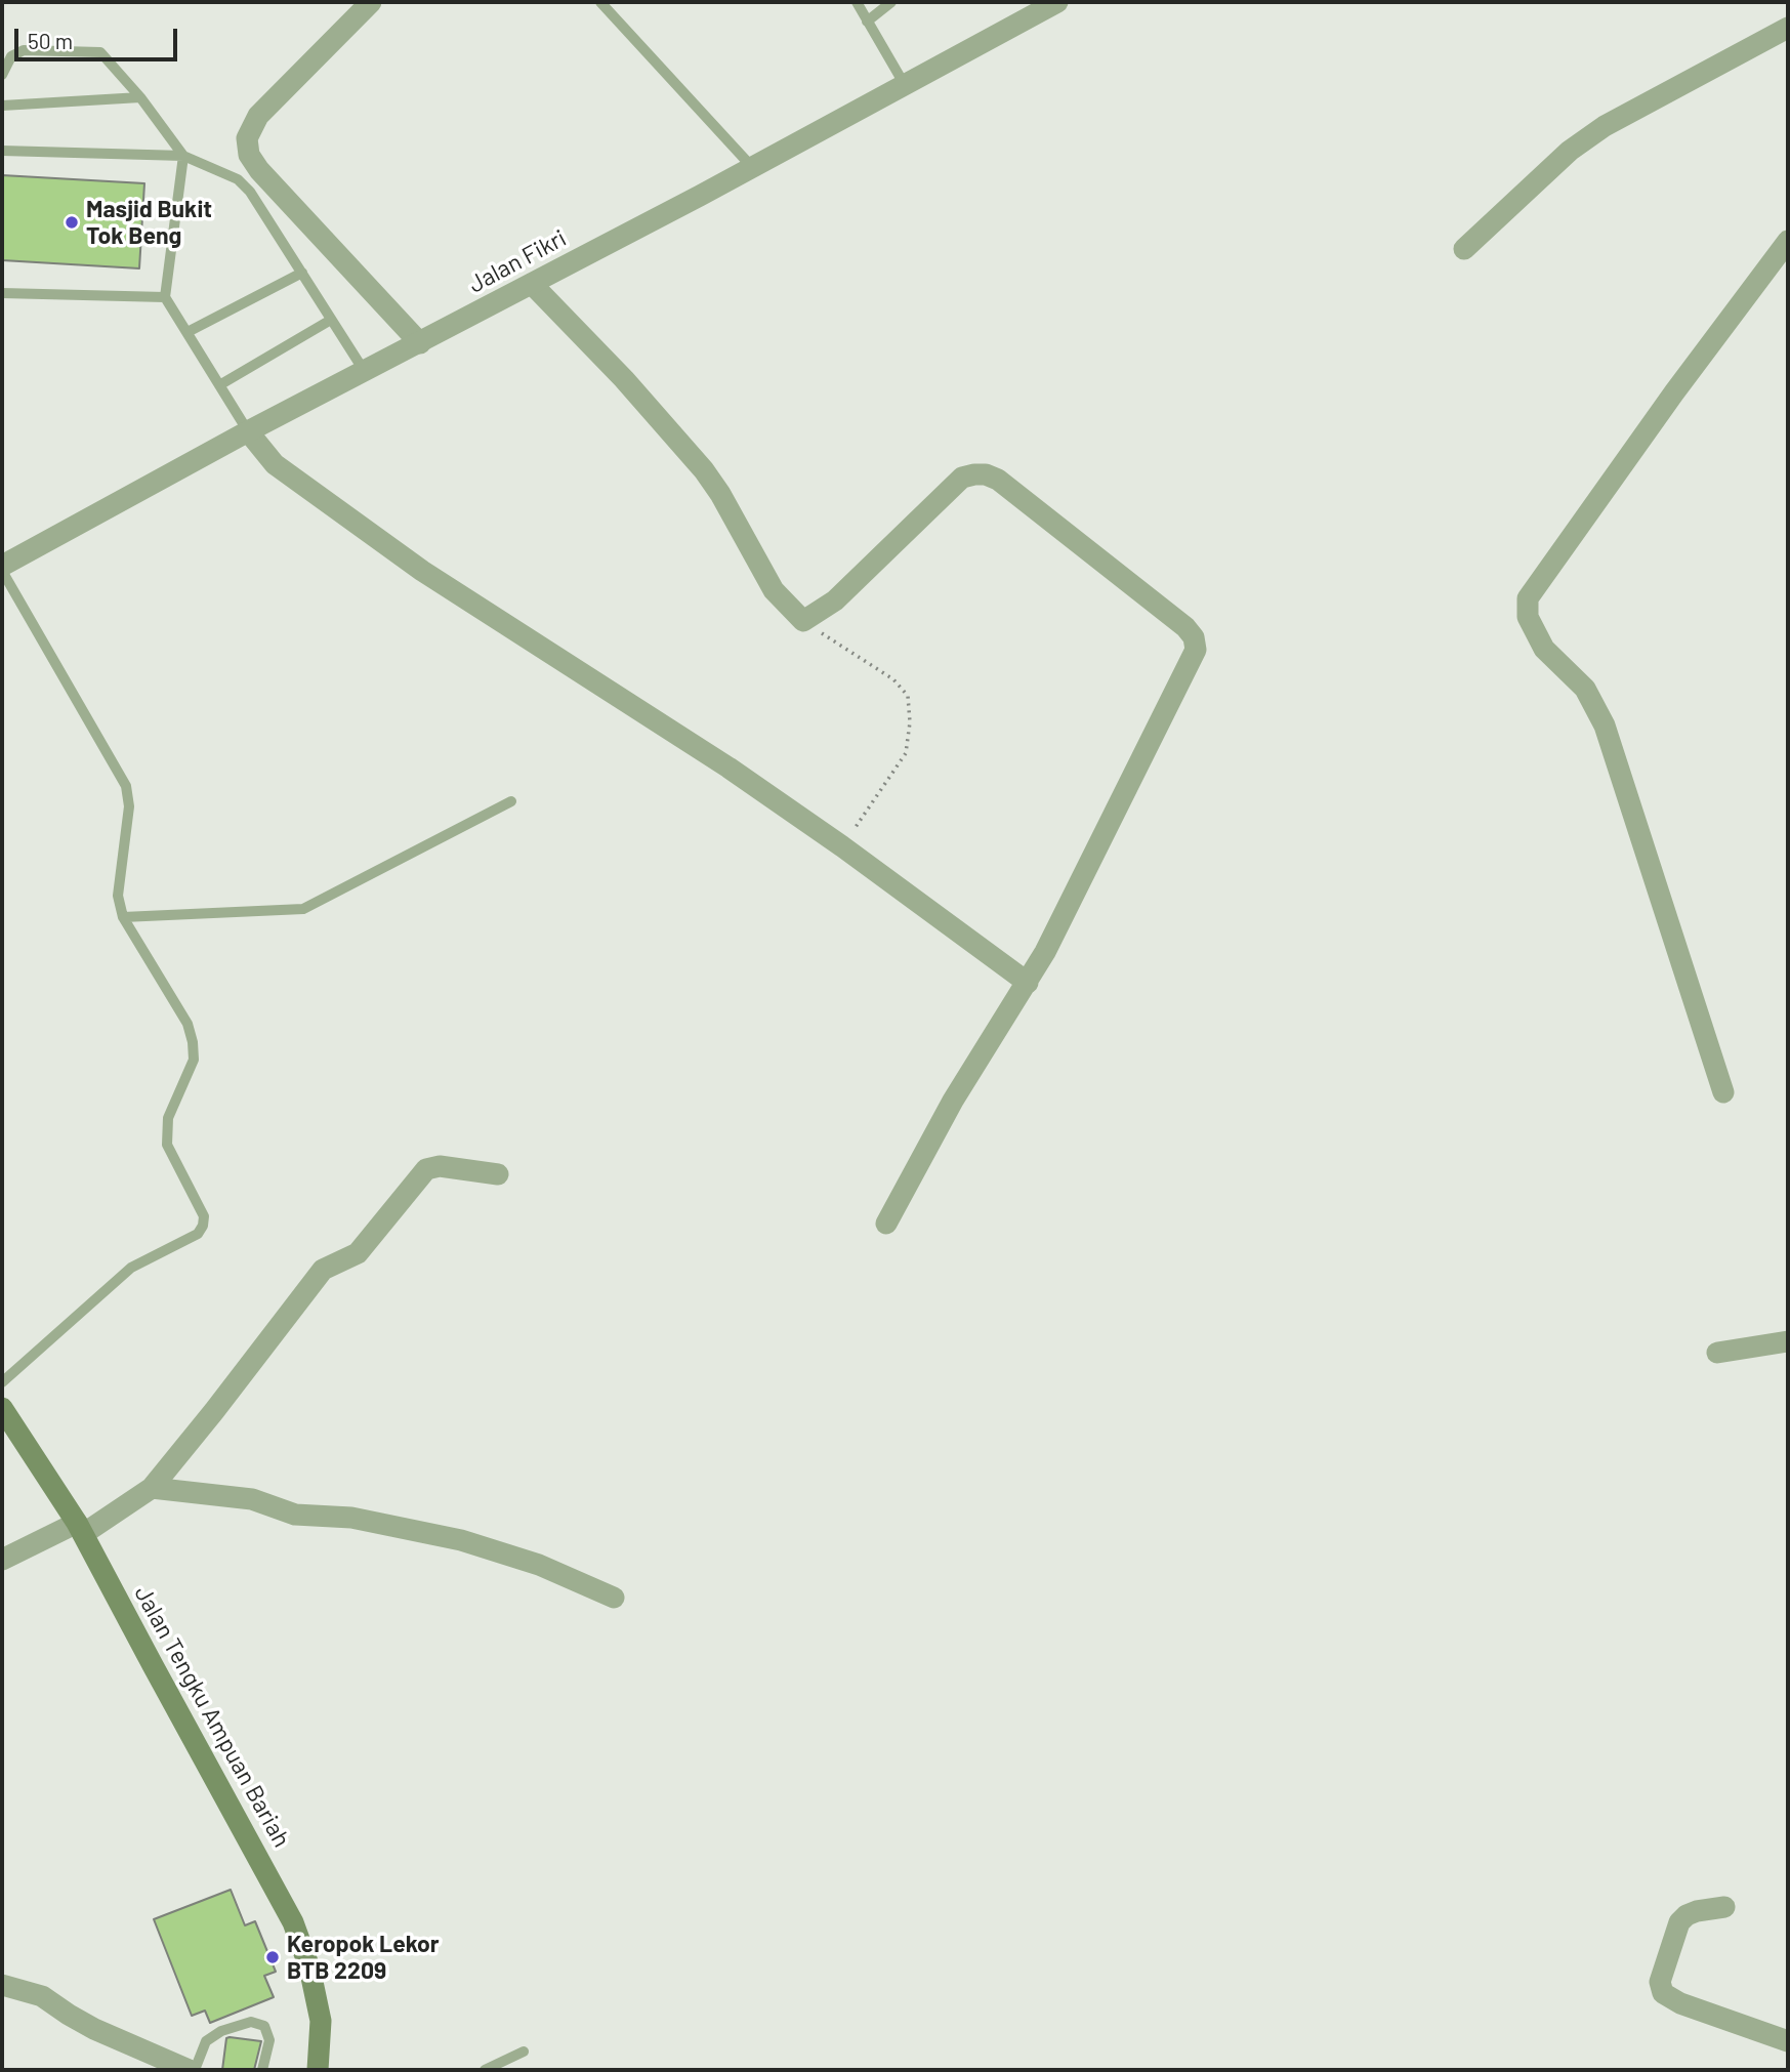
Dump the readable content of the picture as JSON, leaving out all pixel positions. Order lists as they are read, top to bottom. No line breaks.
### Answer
{"streets":{"main road":["Jalan Tengku Ampuan Bariah"],"street":["Jalan Fikri"]},"places":["Masjid Bukit Tok Beng","Keropok Lekor BTB 2209"],"scale_bar":"50 m"}
